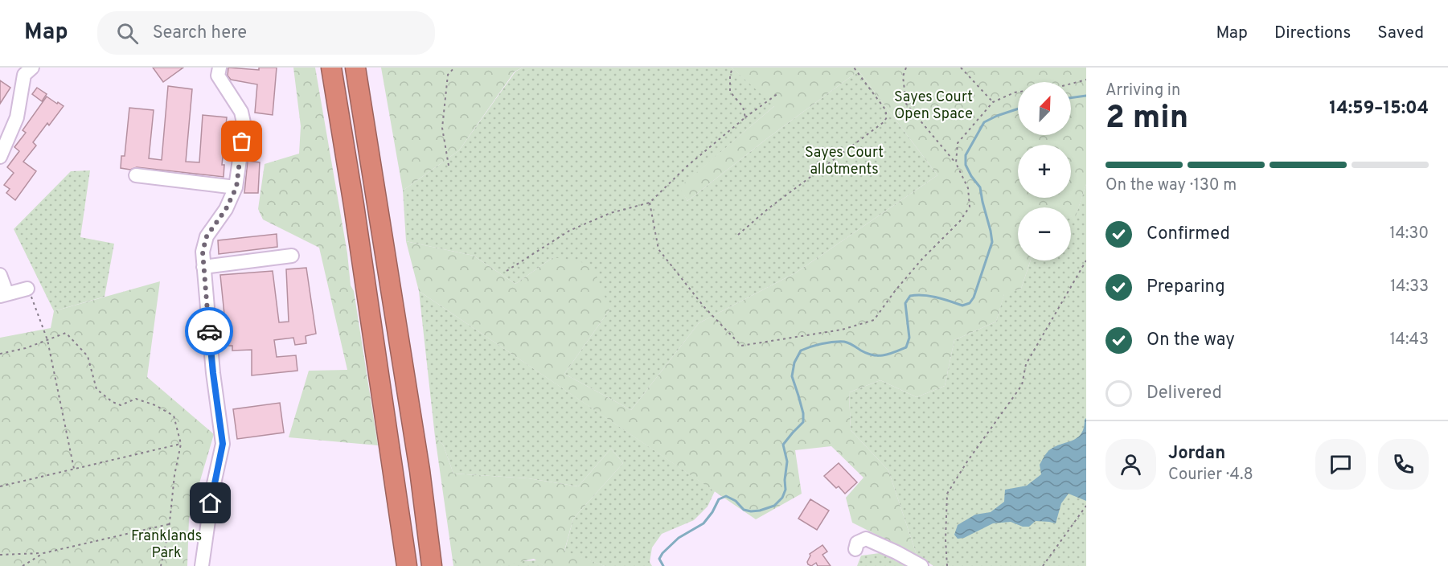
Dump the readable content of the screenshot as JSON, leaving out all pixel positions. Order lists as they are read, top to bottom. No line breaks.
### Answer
{"parks":["Sayes Court Open Space","Sayes Court allotments","Franklands Park"],"north":"top right","page":{"header":"Map","search":"Search here","nav":["Map","Directions","Saved"],"heading":["2 min","Arriving in","14:59–15:04"],"panel":["Jordan","Courier · 4.8"],"map_buttons":["+","−"],"bar":"On the way · 130 m","list":[["Confirmed","14:30"],["Preparing","14:33"],["On the way","14:43"],"Delivered"]}}
